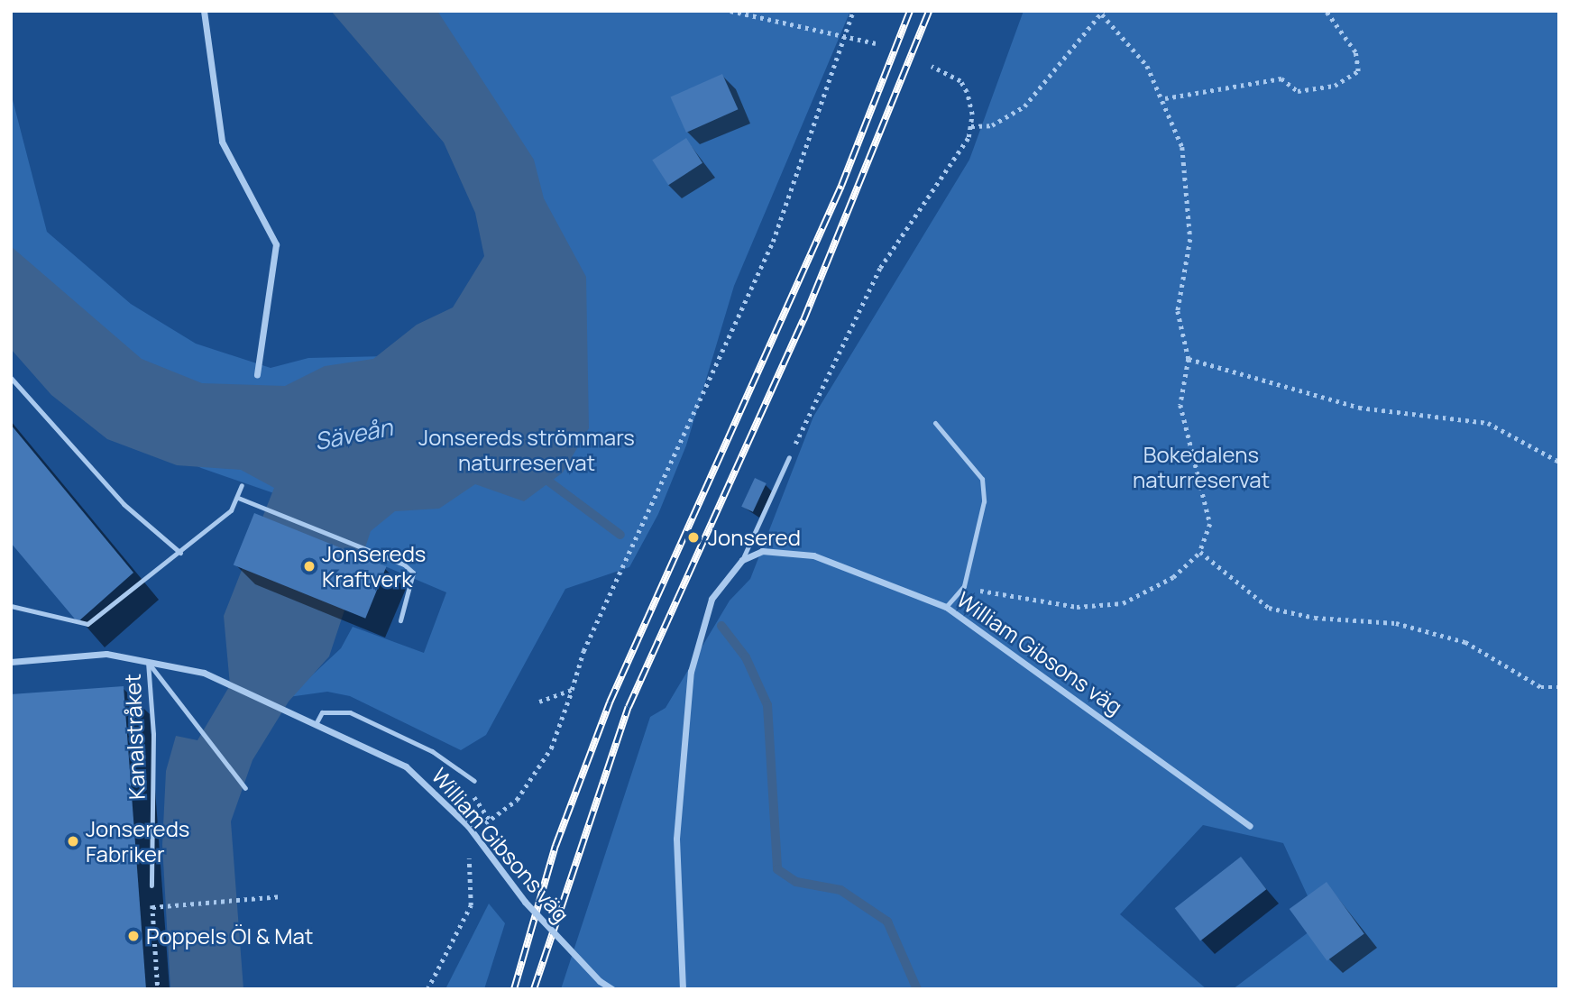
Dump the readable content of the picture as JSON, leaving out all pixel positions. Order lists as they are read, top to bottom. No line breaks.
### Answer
{"streets":{"street":["William Gibsons väg"],"lane":["Kanalstråket"]},"crossings":[["William Gibsons väg","Kanalstråket"]],"water":["Säveån"],"parks":["Jonsereds strömmars naturreservat","Bokedalens naturreservat"],"places":["Jonsered","Jonsereds Kraftverk","Jonsereds Fabriker","Poppels Öl & Mat"]}
